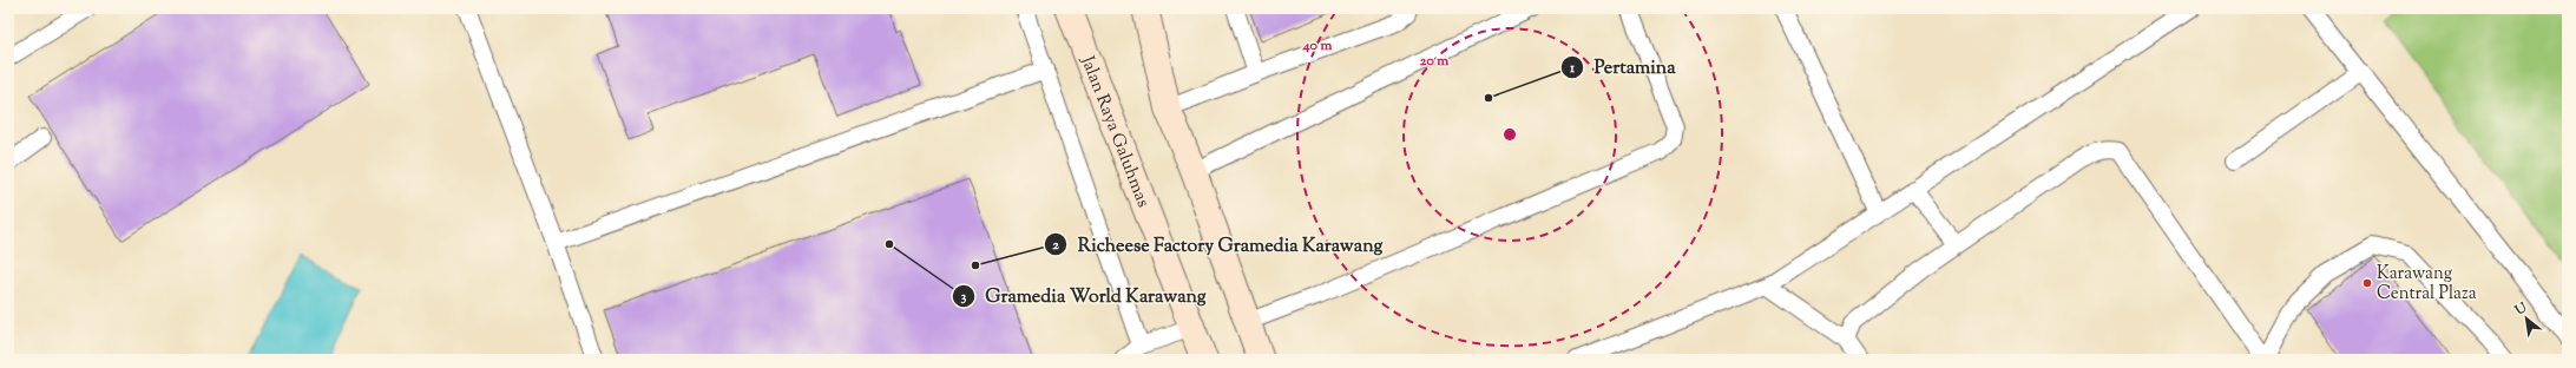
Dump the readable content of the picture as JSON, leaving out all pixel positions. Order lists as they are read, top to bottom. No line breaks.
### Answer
{"streets":{"main road":["Jalan Raya Galuhmas"]},"places":["Pertamina","Gramedia World Karawang","Richeese Factory Gramedia Karawang","Karawang Central Plaza"],"north":"top left","rings":["40 m","20 m"]}
